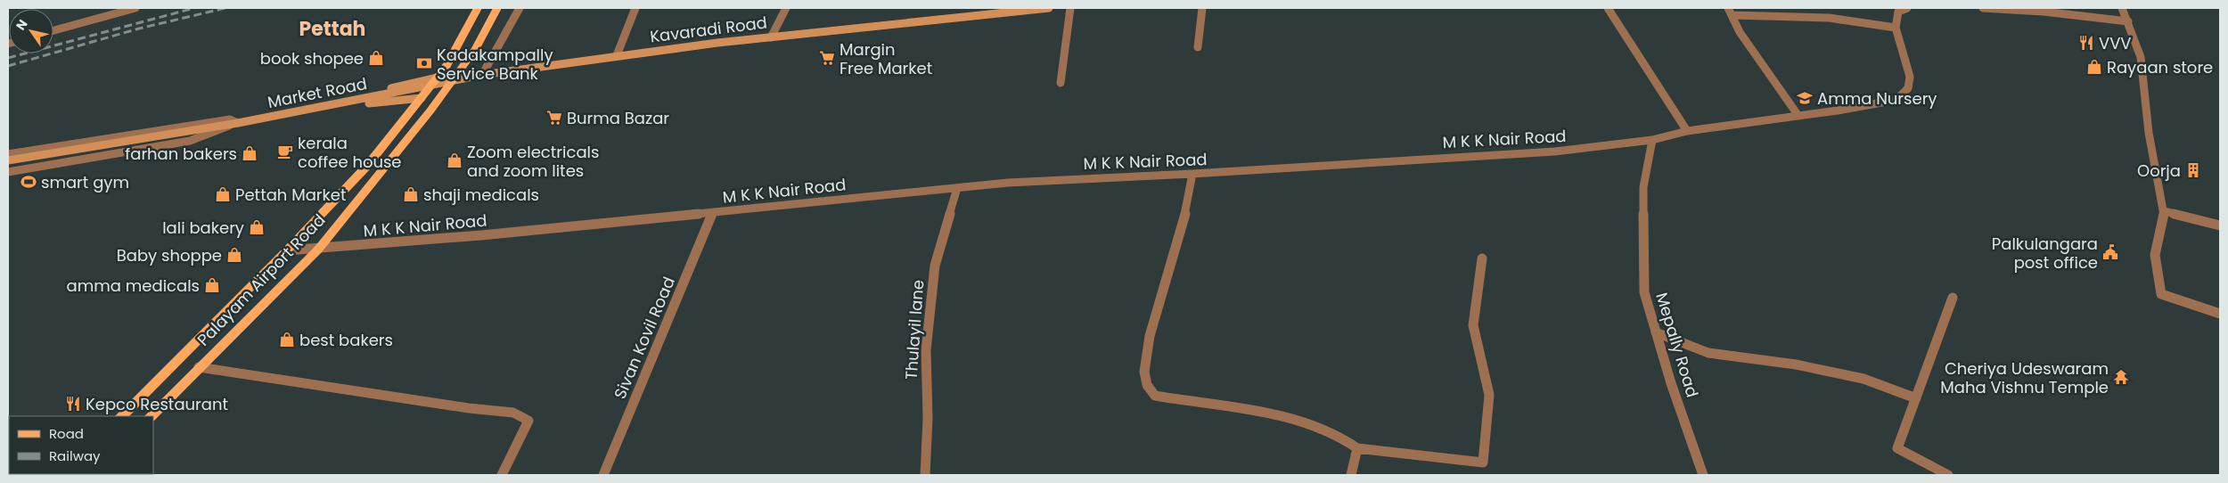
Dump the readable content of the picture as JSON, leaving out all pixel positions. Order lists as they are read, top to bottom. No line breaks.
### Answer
{"streets":{"main road":["Kavaradi Road","Market Road","Palayam Airport Road"],"street":["M K K Nair Road","Thulayil lane","Sivan Kovil Road","Mepally Road"]},"crossings":[["Kavaradi Road","Market Road"],["Kavaradi Road","Palayam Airport Road"],["Market Road","Palayam Airport Road"],["M K K Nair Road","Palayam Airport Road"],["M K K Nair Road","Thulayil lane"],["M K K Nair Road","Sivan Kovil Road"],["M K K Nair Road","Mepally Road"]],"districts":["Pettah"],"places":{"restaurant":["VVV","Kepco Restaurant"],"shop":["book shopee","Rayaan store","farhan bakers","Zoom electricals and zoom lites","Pettah Market","shaji medicals","lali bakery","Baby shoppe","amma medicals","best bakers"],"supermarket":["Margin Free Market","Burma Bazar"],"bank":["Kadakampally Service Bank"],"school or university":["Amma Nursery"],"cafe":["kerala coffee house"],"building":["Oorja"],"sports":["smart gym"],"public building":["Palkulangara post office"],"temple":["Cheriya Udeswaram Maha Vishnu Temple"]},"legend":["Road","Railway"],"north":"top left"}
